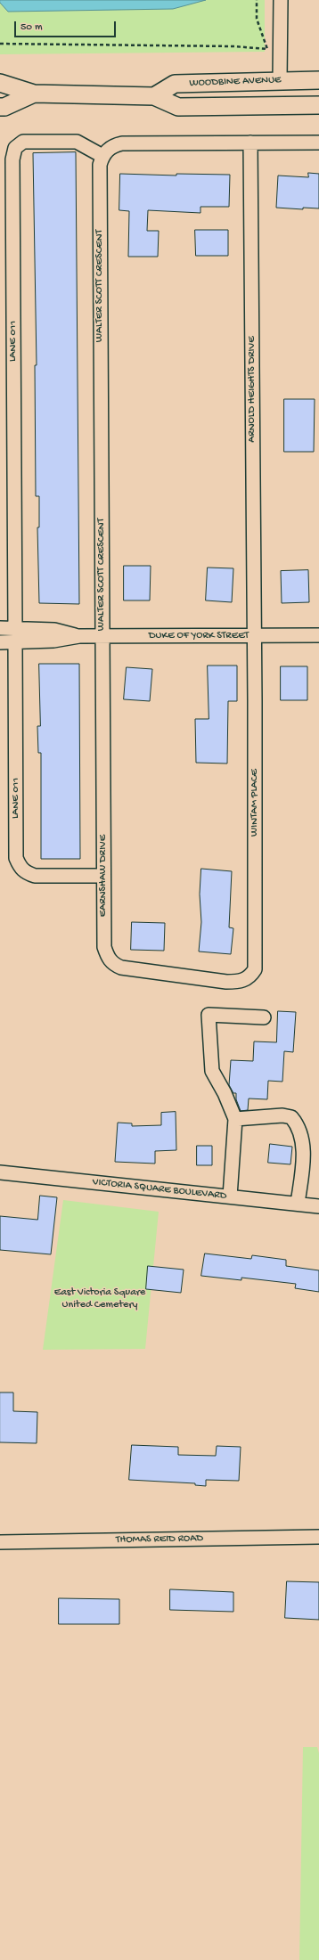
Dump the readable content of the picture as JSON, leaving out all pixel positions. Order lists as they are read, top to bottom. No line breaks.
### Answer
{"streets":{"main road":["WOODBINE AVENUE"],"street":["WALTER SCOTT CRESCENT","LANE 011","ARNOLD HEIGHTS DRIVE","DUKE OF YORK STREET","WINTAM PLACE","EARNSHAW DRIVE","VICTORIA SQUARE BOULEVARD","THOMAS REID ROAD"]},"crossings":[["WALTER SCOTT CRESCENT","LANE 011"],["WALTER SCOTT CRESCENT","DUKE OF YORK STREET"],["WALTER SCOTT CRESCENT","EARNSHAW DRIVE"],["LANE 011","DUKE OF YORK STREET"],["LANE 011","EARNSHAW DRIVE"],["ARNOLD HEIGHTS DRIVE","DUKE OF YORK STREET"],["ARNOLD HEIGHTS DRIVE","WINTAM PLACE"],["DUKE OF YORK STREET","WINTAM PLACE"],["DUKE OF YORK STREET","EARNSHAW DRIVE"],["WINTAM PLACE","EARNSHAW DRIVE"]],"parks":["East Victoria Square United Cemetery"],"scale_bar":"50 m"}
